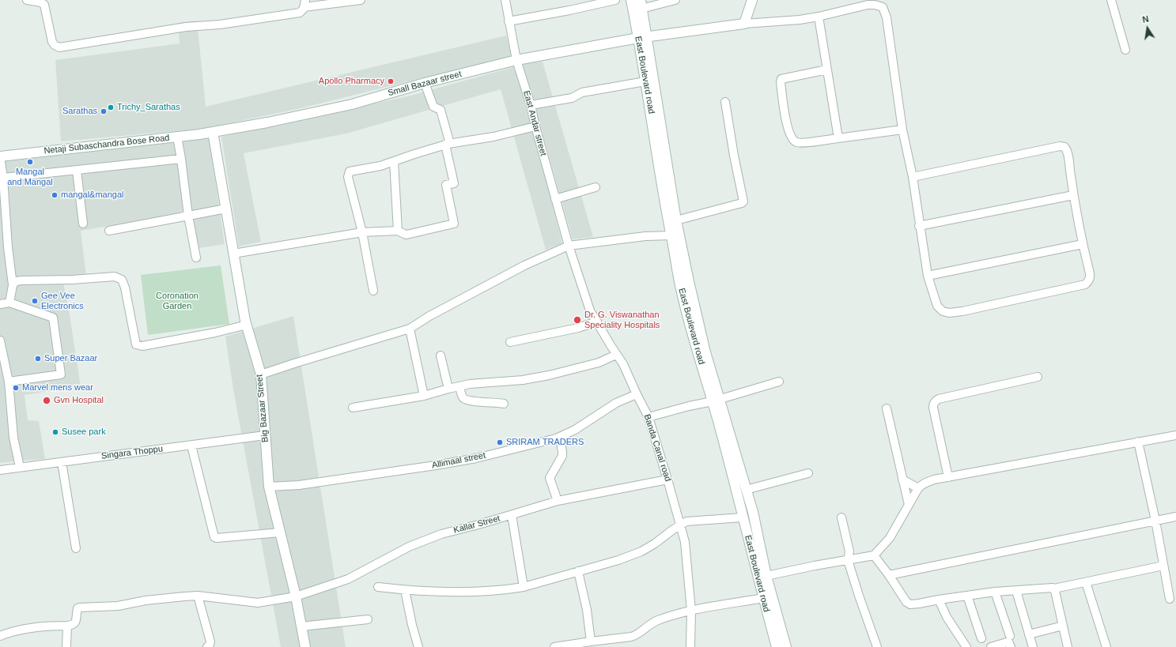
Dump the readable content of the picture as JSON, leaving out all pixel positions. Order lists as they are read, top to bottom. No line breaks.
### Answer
{"streets":{"main road":["East Boulevard road","Small Bazaar street","Netaji Subaschandra Bose Road","Big Bazaar Street"],"street":["East Andar street","Banda Canal road","Singara Thoppu","Allimaal street","Kallar Street"]},"crossings":[["East Boulevard road","Small Bazaar street"],["Small Bazaar street","East Andar street"],["Small Bazaar street","Netaji Subaschandra Bose Road"],["Small Bazaar street","Big Bazaar Street"],["East Andar street","Banda Canal road"],["Netaji Subaschandra Bose Road","Big Bazaar Street"],["Big Bazaar Street","Singara Thoppu"],["Big Bazaar Street","Allimaal street"],["Big Bazaar Street","Kallar Street"],["Banda Canal road","Allimaal street"],["Banda Canal road","Kallar Street"]],"parks":["Coronation Garden"],"places":["Apollo Pharmacy","Trichy_Sarathas","Sarathas","Mangal and Mangal","mangal&mangal","Gee Vee Electronics","Dr. G. Viswanathan Speciality Hospitals","Super Bazaar","Marvel mens wear","Gvn Hospital","Susee park","SRIRAM TRADERS"],"north":"top"}
